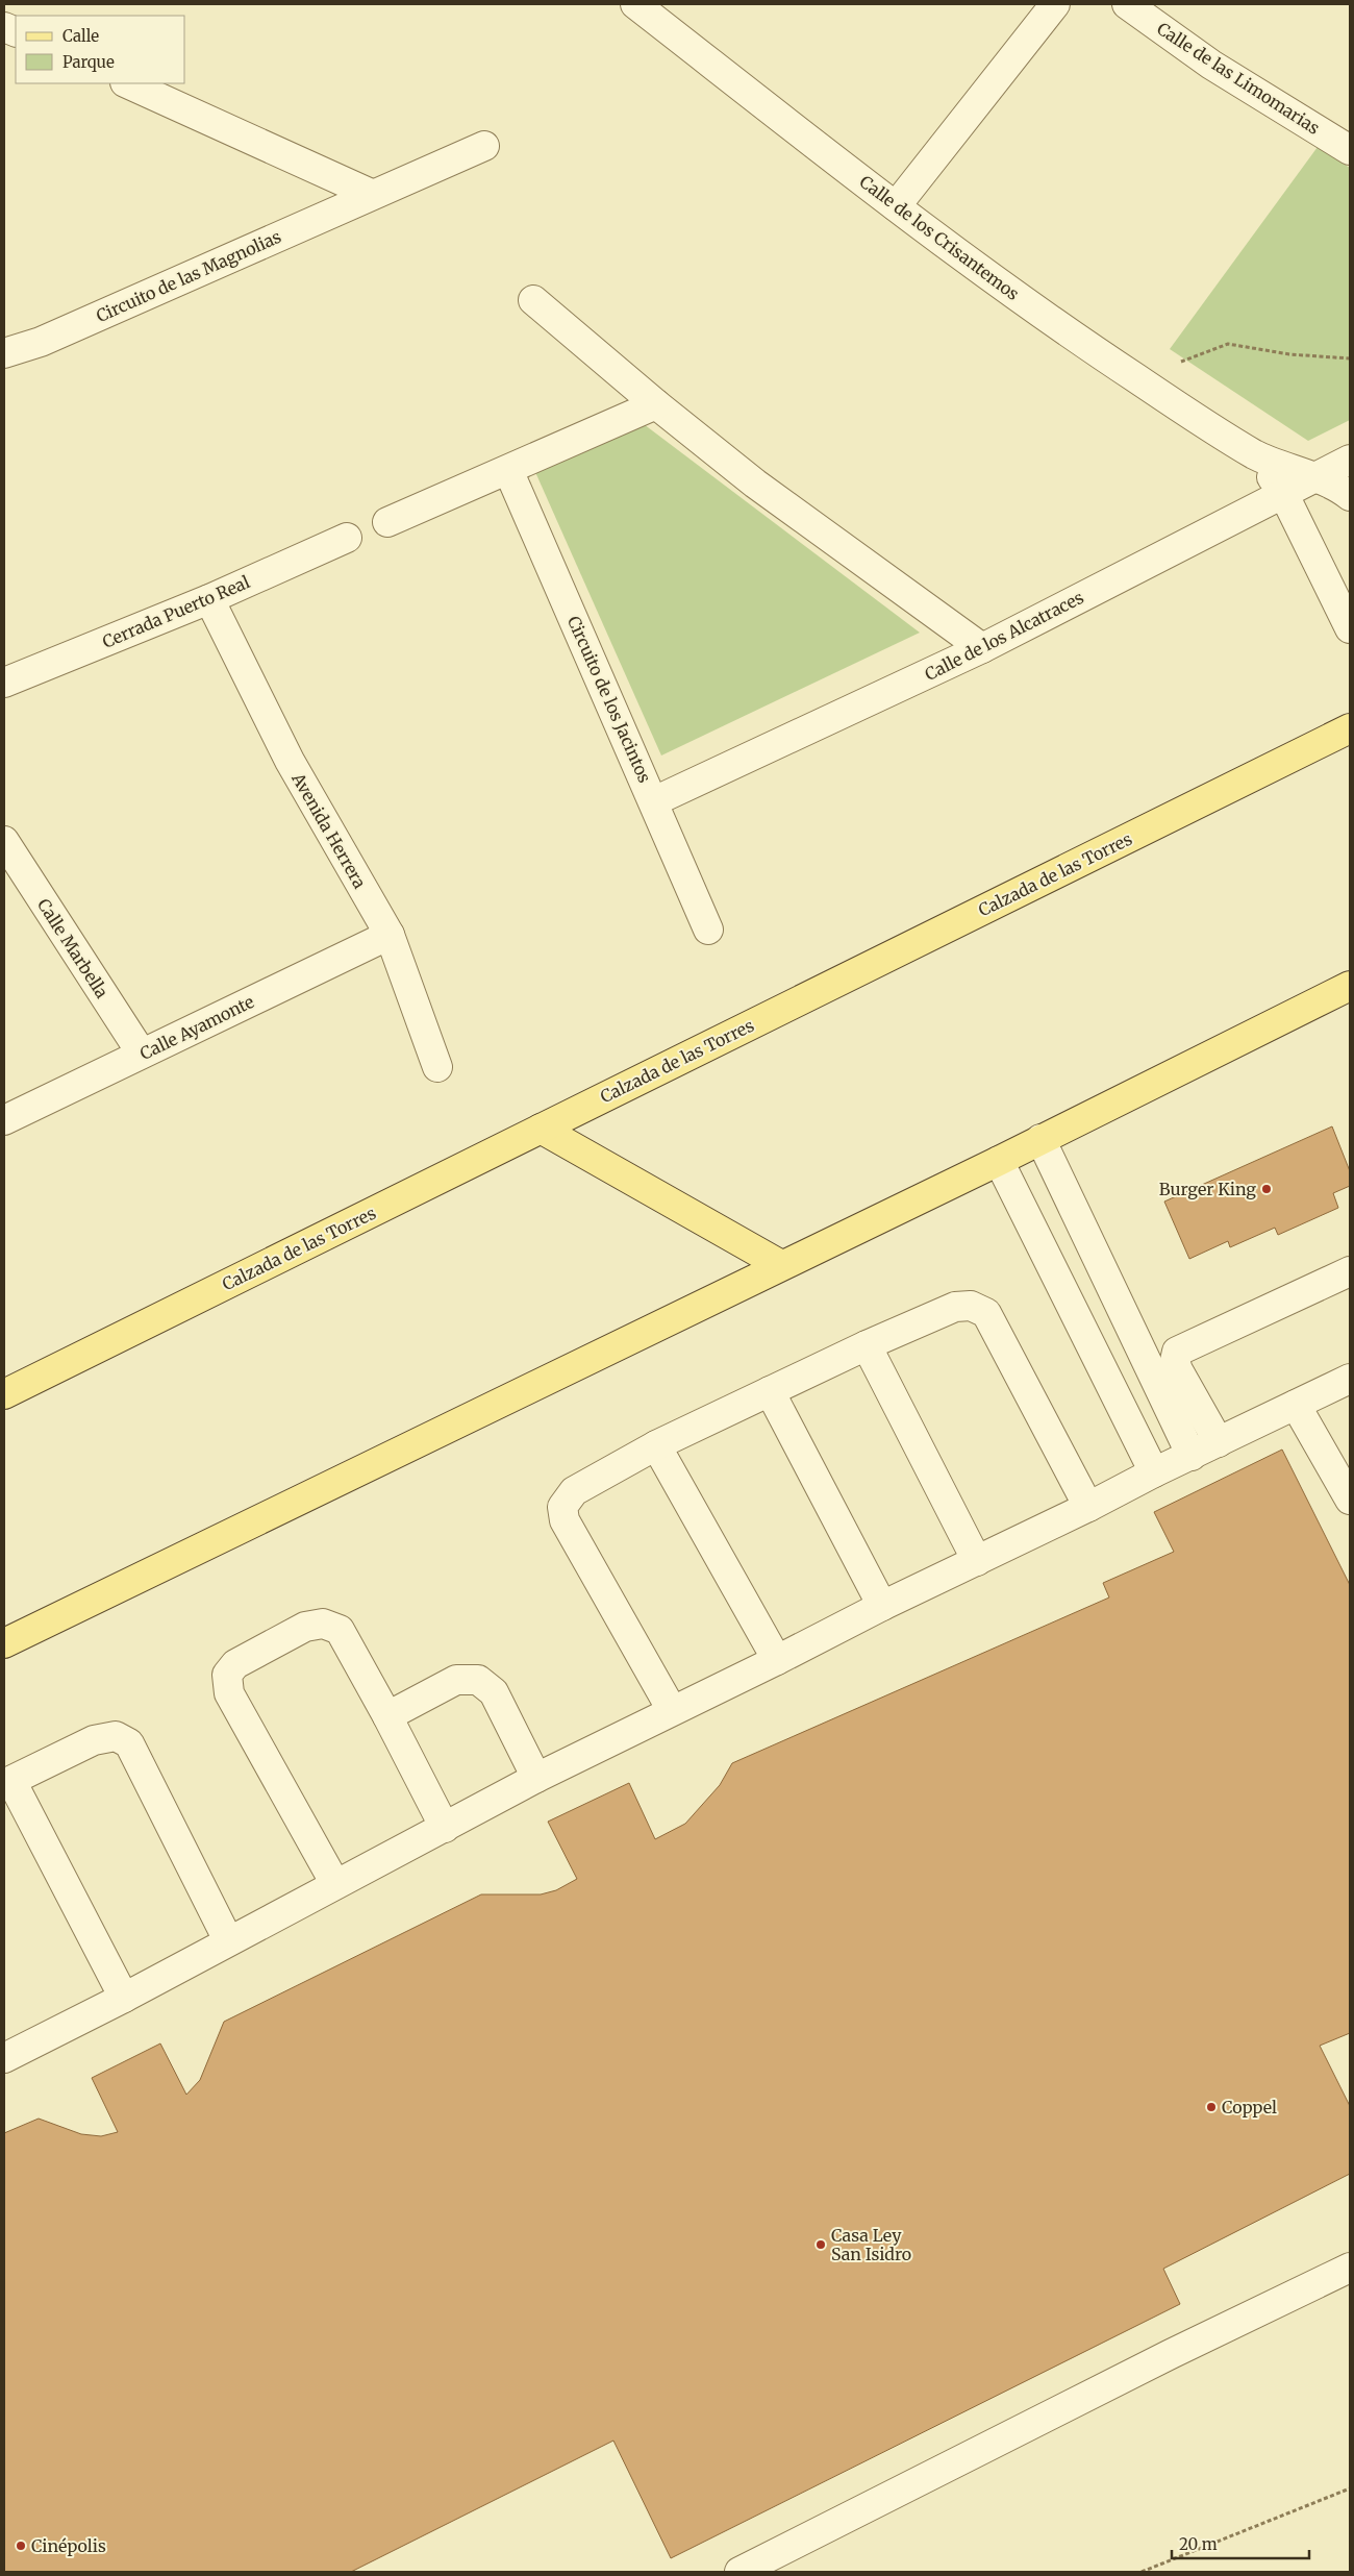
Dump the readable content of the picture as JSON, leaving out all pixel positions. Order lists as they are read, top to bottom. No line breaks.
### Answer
{"streets":{"main road":["Calzada de las Torres"],"street":["Calle de las Limomarias","Calle de los Crisantemos","Circuito de las Magnolias","Cerrada Puerto Real","Calle de los Alcatraces","Circuito de los Jacintos","Avenida Herrera","Calle Marbella","Calle Ayamonte"]},"crossings":[["Calle de los Crisantemos","Calle de los Alcatraces"],["Cerrada Puerto Real","Avenida Herrera"],["Calle de los Alcatraces","Circuito de los Jacintos"],["Avenida Herrera","Calle Ayamonte"],["Calle Marbella","Calle Ayamonte"]],"places":["Burger King","Coppel","Casa Ley San Isidro","Cinépolis"],"legend":["Calle","Parque"],"scale_bar":"20 m"}
